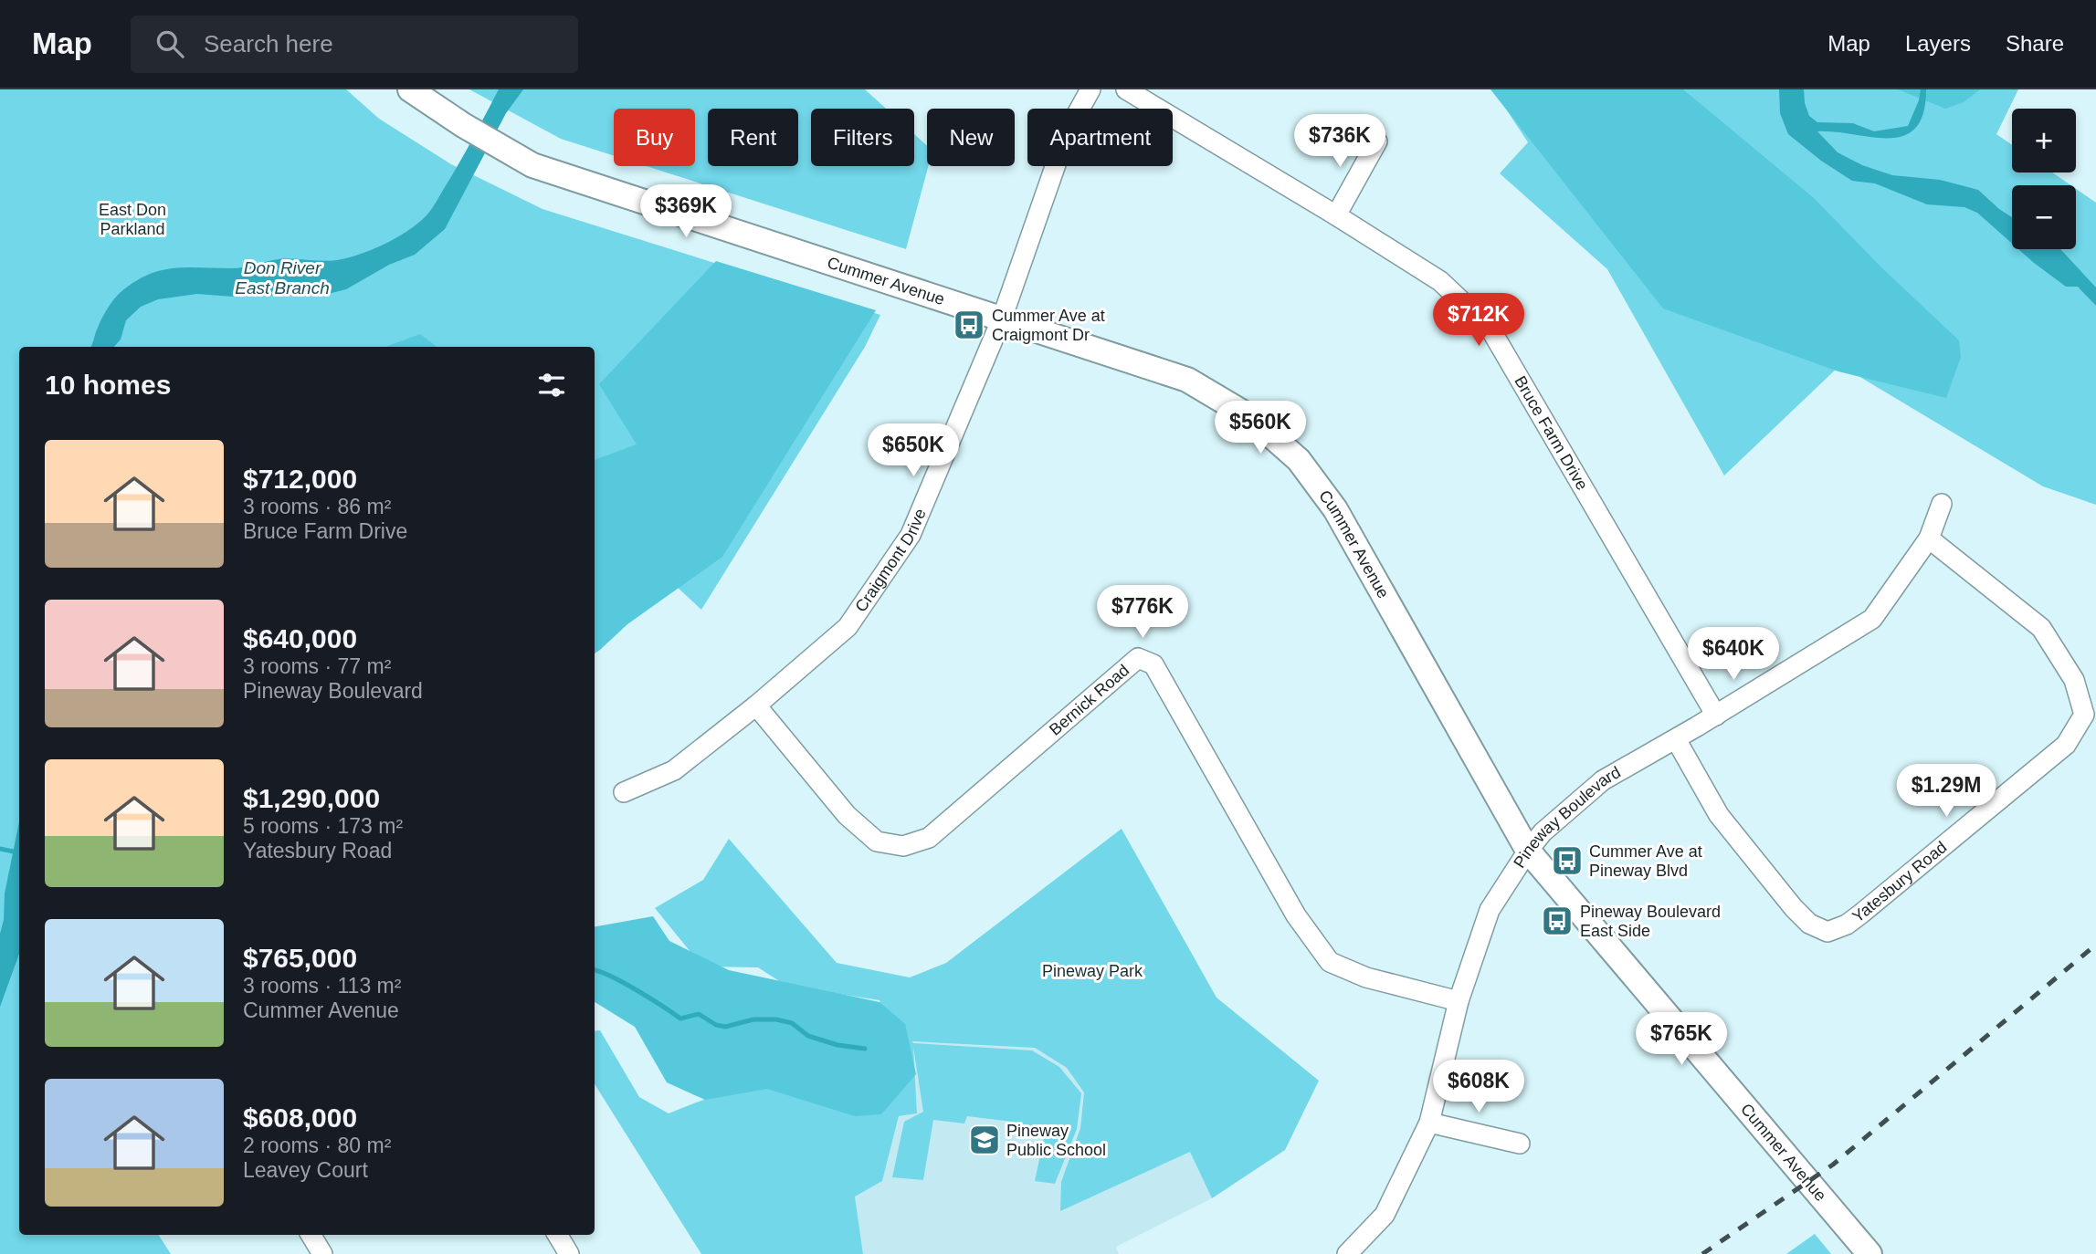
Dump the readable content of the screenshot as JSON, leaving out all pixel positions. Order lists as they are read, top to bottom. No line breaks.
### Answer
{"streets":{"street":["Cummer Avenue","Bruce Farm Drive","Craigmont Drive","Bernick Road","Pineway Boulevard","Yatesbury Road"]},"crossings":[["Cummer Avenue","Craigmont Drive"],["Cummer Avenue","Pineway Boulevard"],["Bruce Farm Drive","Pineway Boulevard"],["Craigmont Drive","Bernick Road"],["Bernick Road","Pineway Boulevard"],["Pineway Boulevard","Yatesbury Road"]],"water":["Don River East Branch"],"parks":["East Don Parkland","Pineway Park"],"places":{"bus stop":["Cummer Ave at Craigmont Dr","Cummer Ave at Pineway Blvd","Pineway Boulevard East Side"],"school or university":["Pineway Public School"]},"page":{"header":"Map","search":"Search here","nav":["Map","Layers","Share"],"map_buttons":["+","−"],"chip":["Buy","Rent","Filters","New","Apartment"],"price":["$736K","$369K","$712K","$560K","$650K","$776K","$640K","$1.29M","$765K","$608K"],"heading":"10 homes","list":[{"name":"$712,000","note":"3 rooms · 86 m² · Bruce Farm Drive"},{"name":"$640,000","note":"3 rooms · 77 m² · Pineway Boulevard"},{"name":"$1,290,000","note":"5 rooms · 173 m² · Yatesbury Road"},{"name":"$765,000","note":"3 rooms · 113 m² · Cummer Avenue"},{"name":"$608,000","note":"2 rooms · 80 m² · Leavey Court"}]}}
